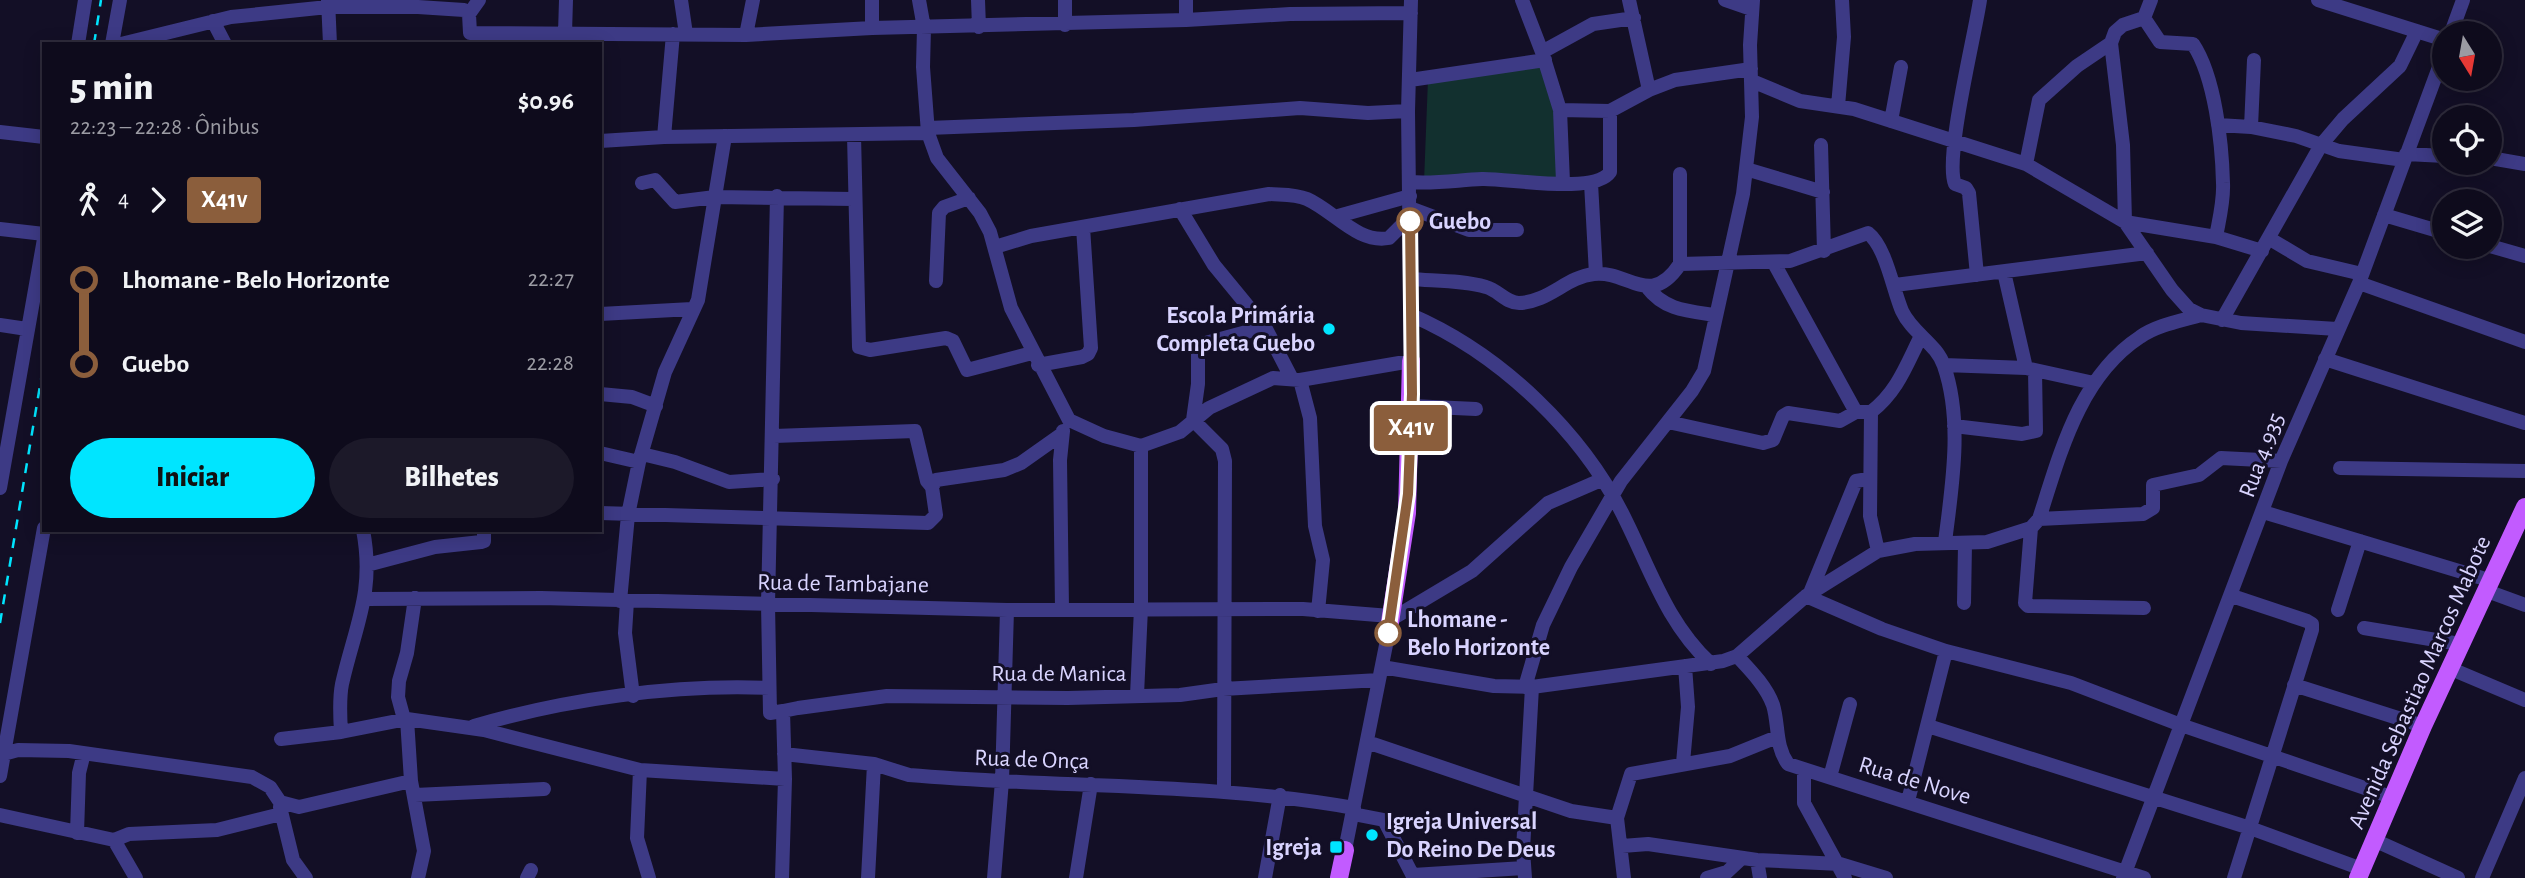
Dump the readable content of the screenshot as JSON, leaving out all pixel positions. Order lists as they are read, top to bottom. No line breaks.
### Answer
{"streets":{"main road":["Avenida Sebastiao Marcos Mabote"],"street":["Rua 4.935","Rua de Tambajane","Rua de Manica","Rua de Onça","Rua de Nove"]},"crossings":[["Rua 4.935","Rua de Nove"]],"places":{"other":["Guebo","Escola Primária Completa Guebo","Lhomane - Belo Horizonte","Igreja Universal Do Reino De Deus"],"transit":["Igreja"]},"lines":["bus line X41v"],"north":"bottom","page":{"on_map":"X41v","heading":["5 min","22:23 – 22:28 · Ônibus","$0.96"],"legs":["4","X41v"],"list":[{"name":"Lhomane - Belo Horizonte","value":"22:27"},{"name":"Guebo","value":"22:28"}],"buttons":["Iniciar","Bilhetes"]}}
